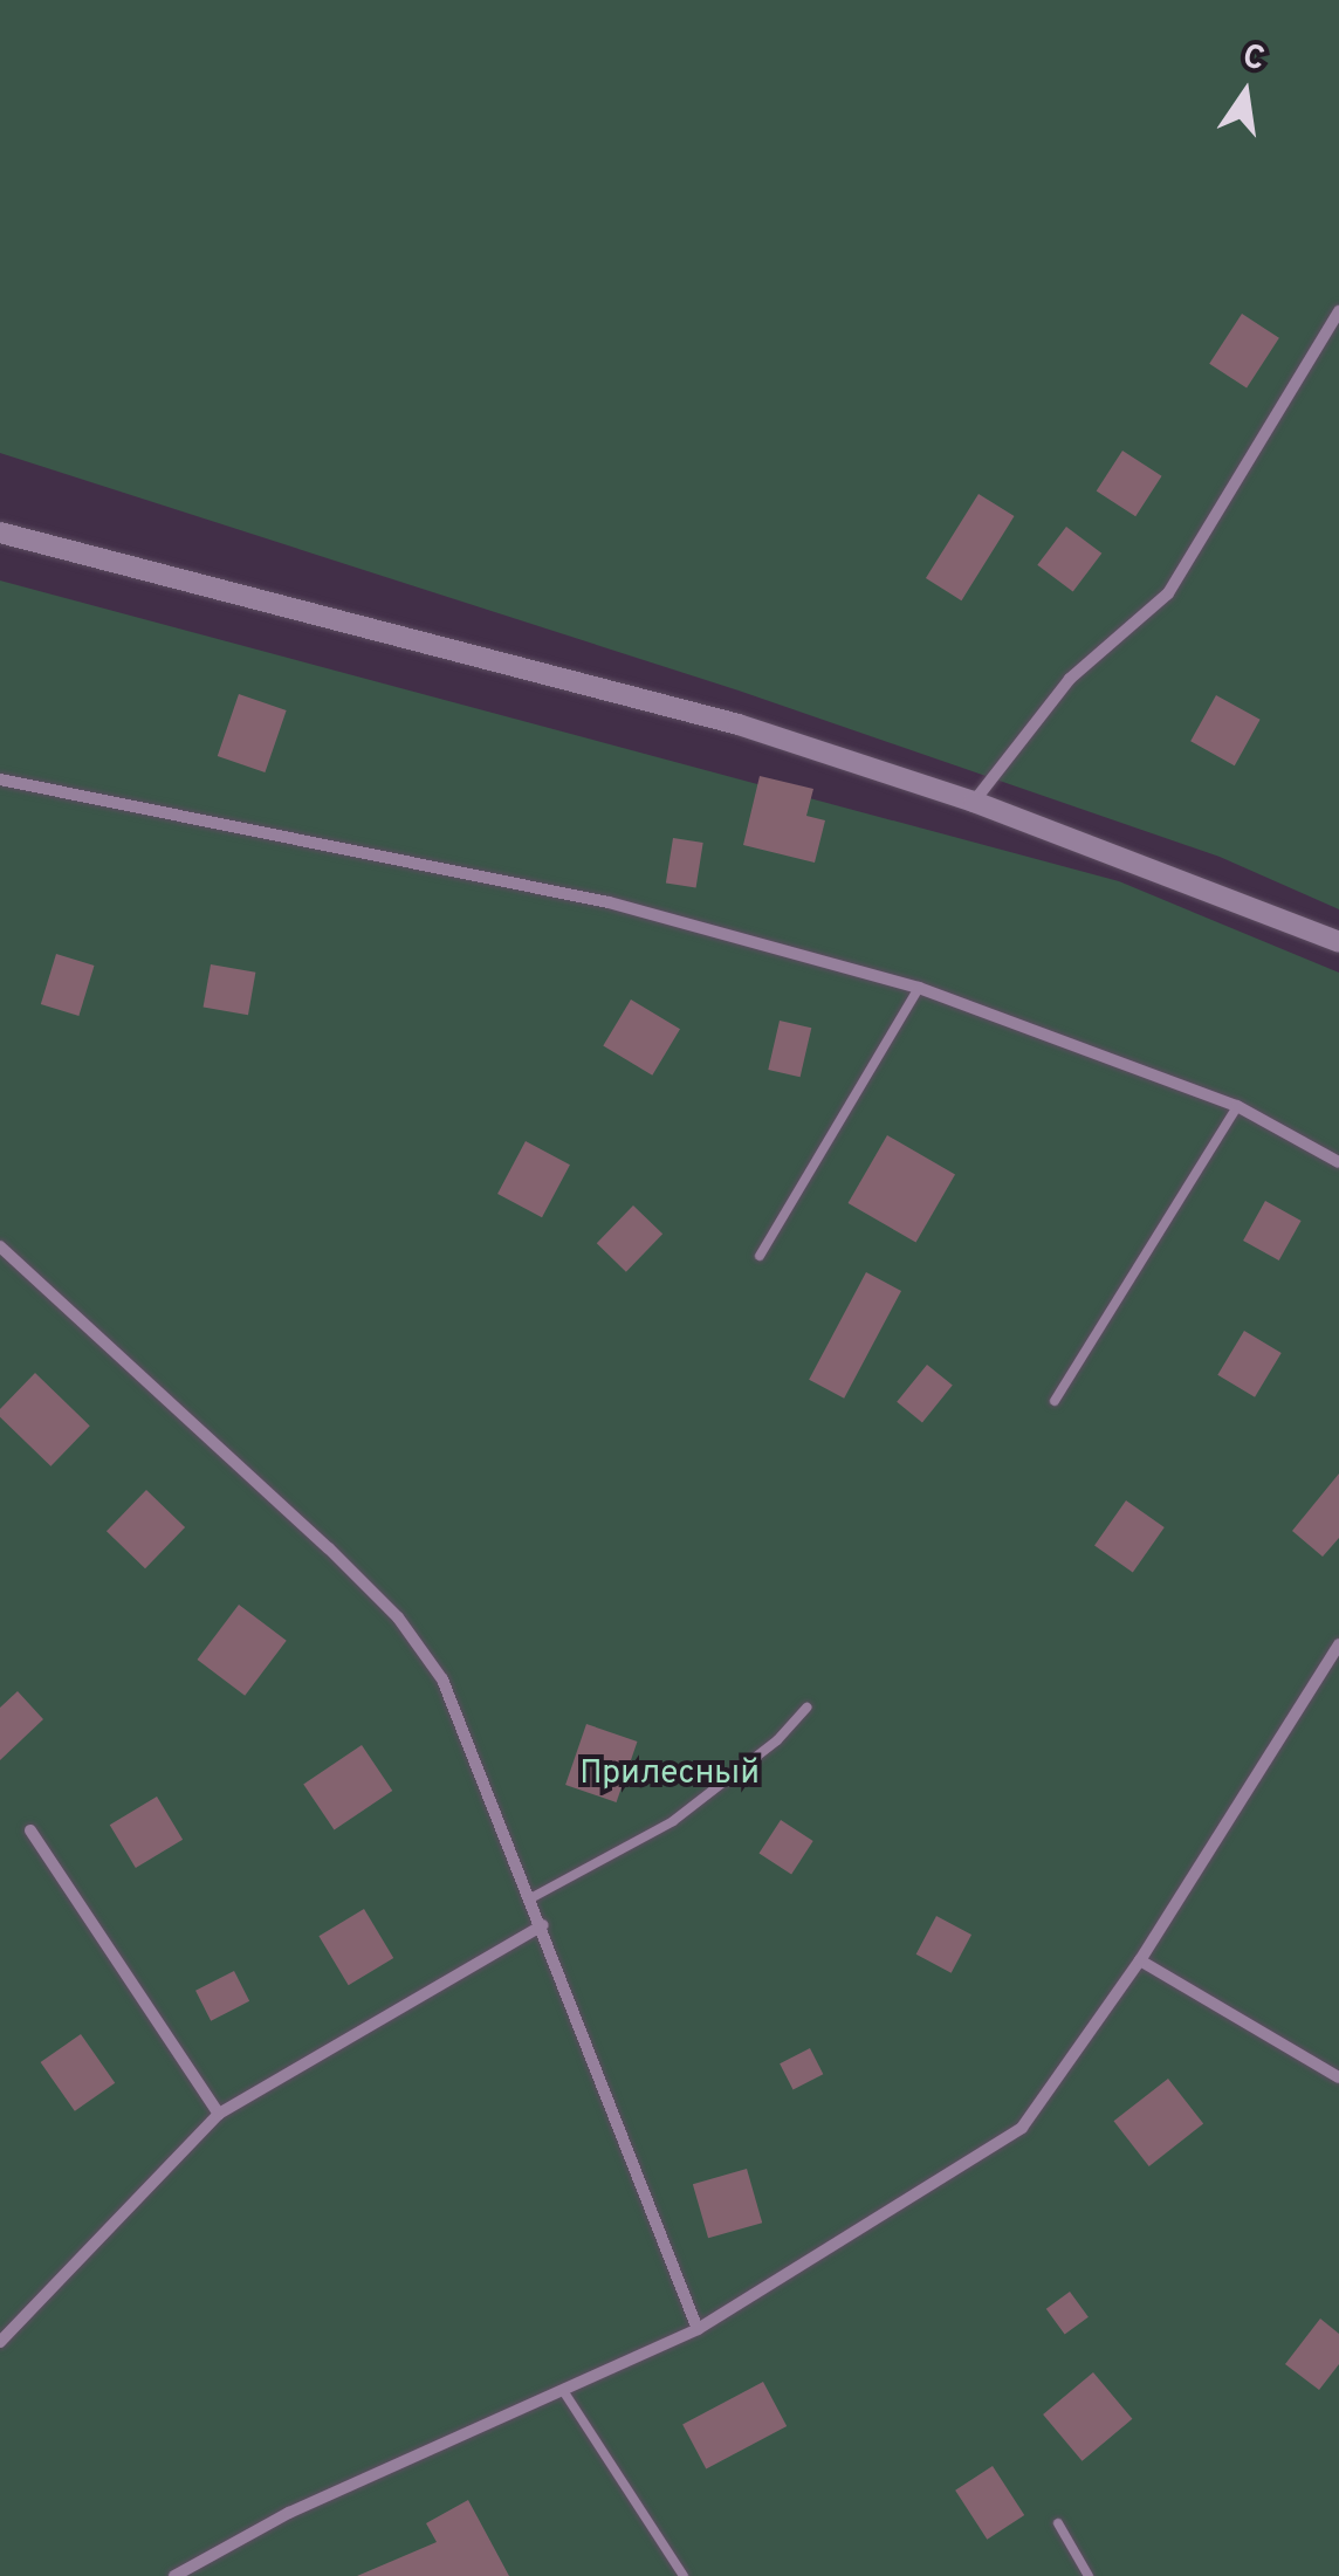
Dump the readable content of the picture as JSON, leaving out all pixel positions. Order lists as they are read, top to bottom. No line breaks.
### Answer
{"parks":["Прилесный"],"north":"top"}
